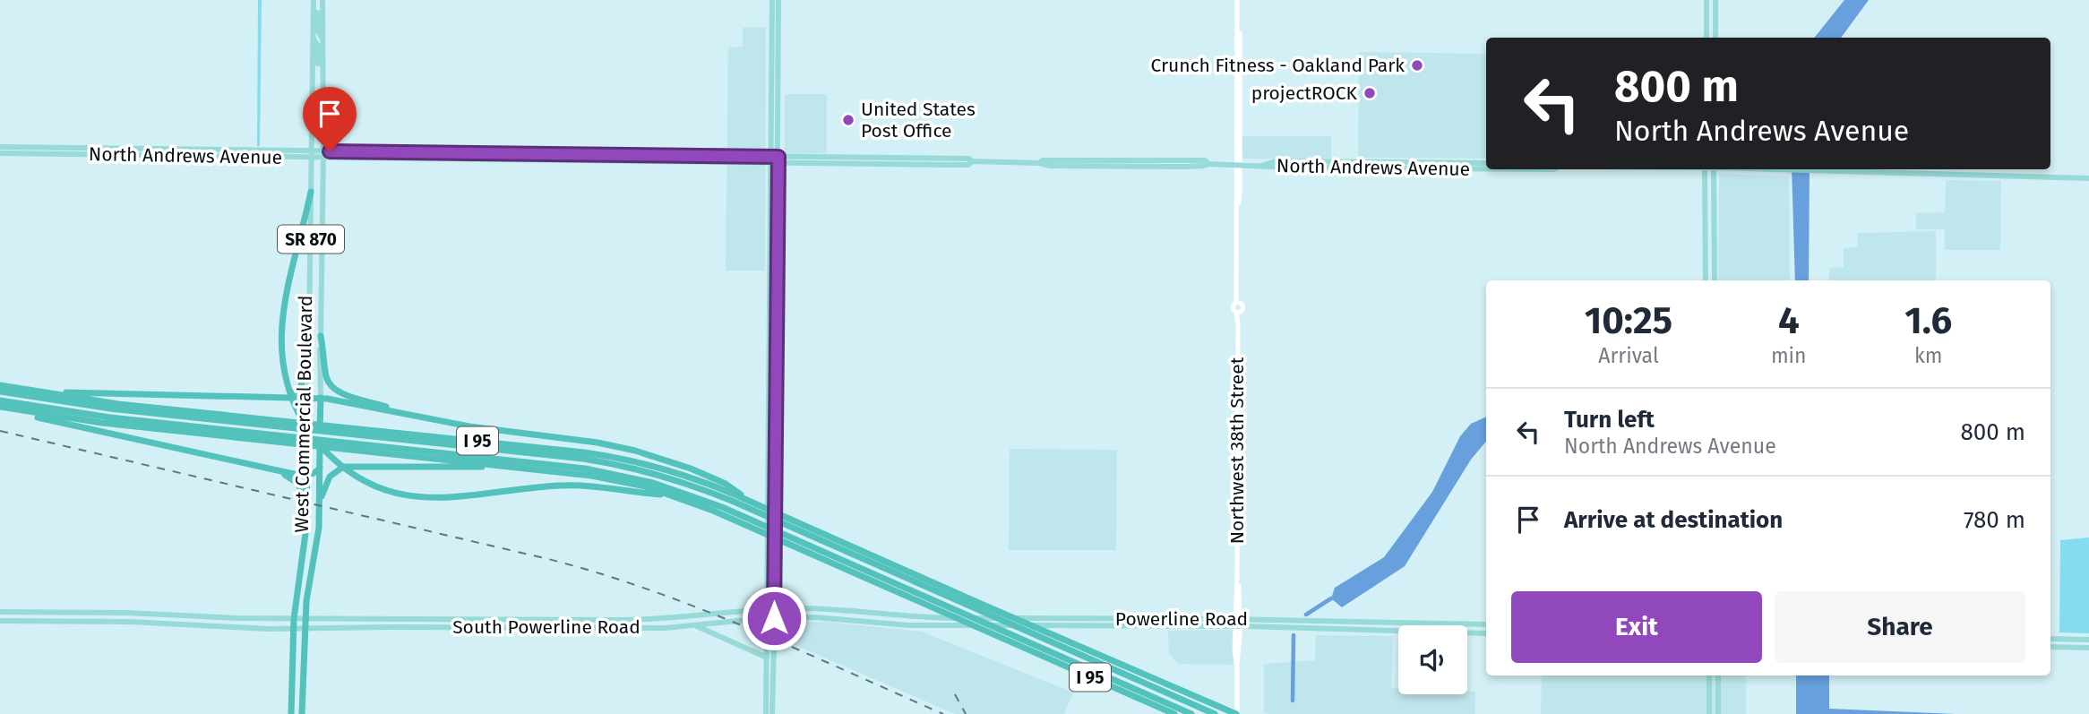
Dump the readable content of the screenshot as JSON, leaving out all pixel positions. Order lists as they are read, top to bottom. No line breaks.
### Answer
{"streets":{"highway":["SR 870","West Commercial Boulevard","I 95"],"main road":["North Andrews Avenue","Powerline Road","South Powerline Road"],"street":["Northwest 38th Street"]},"crossings":[["North Andrews Avenue","SR 870"],["North Andrews Avenue","West Commercial Boulevard"],["North Andrews Avenue","Northwest 38th Street"],["SR 870","West Commercial Boulevard"],["West Commercial Boulevard","South Powerline Road"],["I 95","Northwest 38th Street"],["Northwest 38th Street","Powerline Road"],["Powerline Road","South Powerline Road"]],"places":["Crunch Fitness - Oakland Park","projectROCK","United States Post Office"],"page":{"turn":["800 m","North Andrews Avenue"],"eta":["10:25","Arrival","4","min","1.6","km"],"list":[{"name":"Turn left","note":"North Andrews Avenue","value":"800 m"},{"name":"Arrive at destination","value":"780 m"}],"buttons":["Exit","Share"]}}
